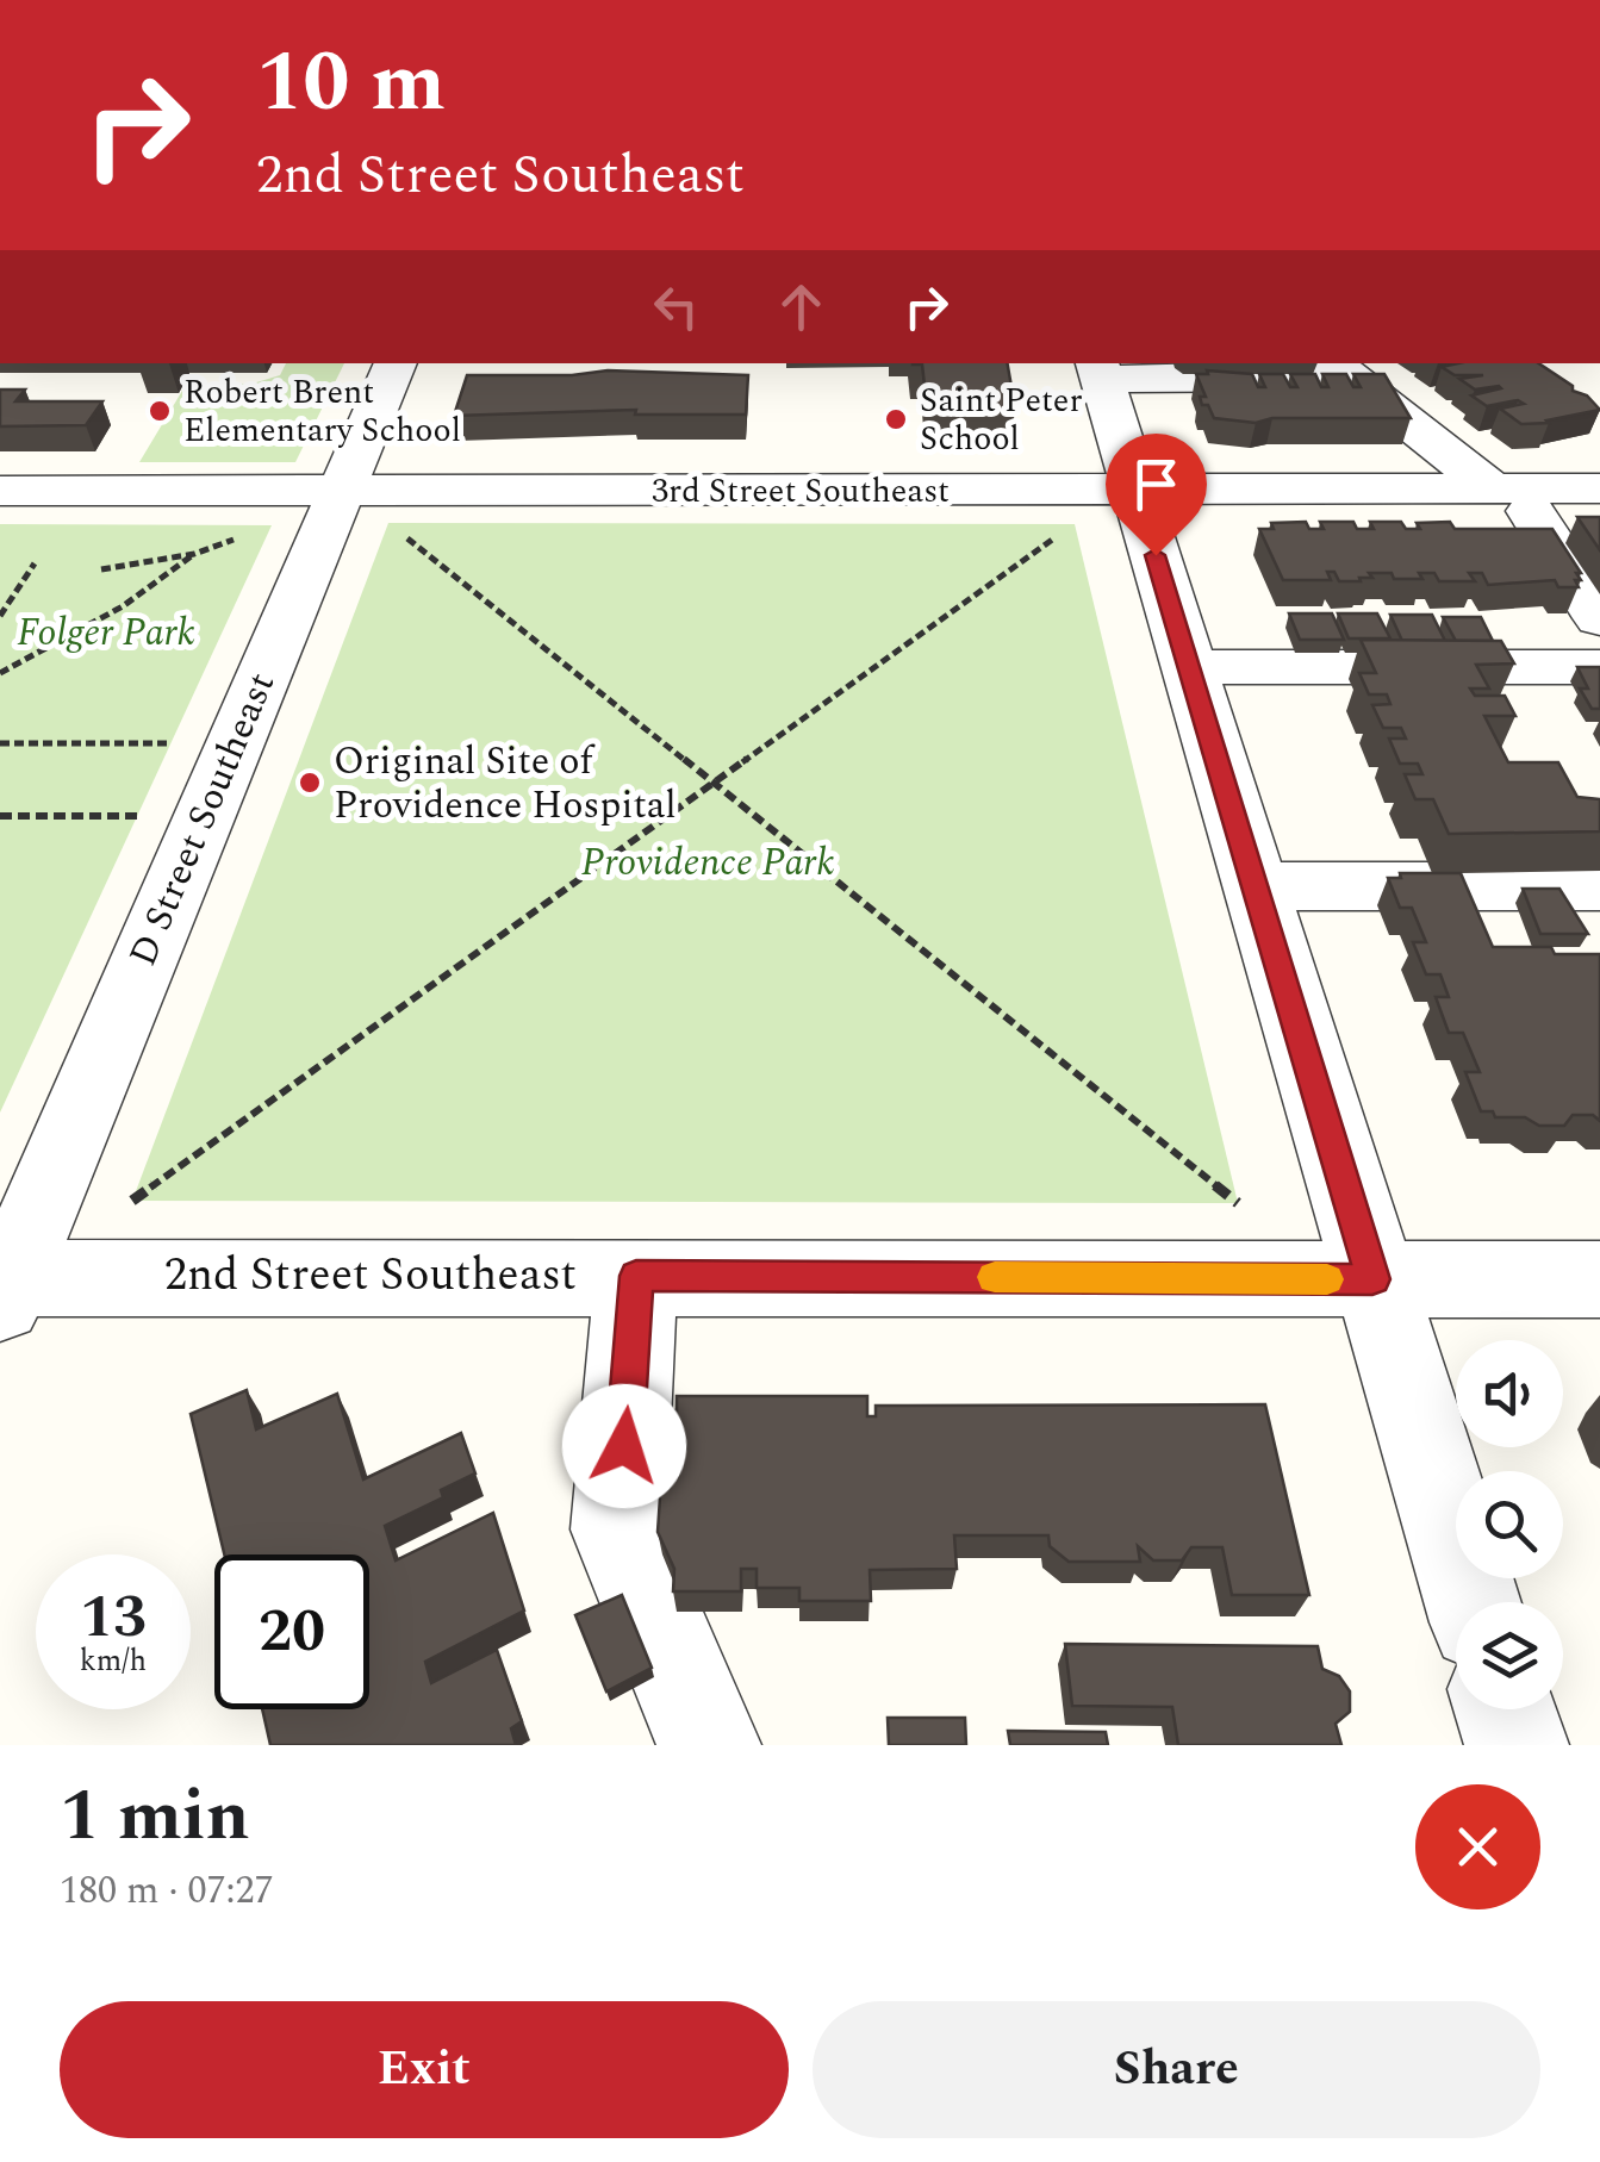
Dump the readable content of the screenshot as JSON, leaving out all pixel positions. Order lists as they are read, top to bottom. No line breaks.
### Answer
{"streets":{"street":["3rd Street Southeast","D Street Southeast","2nd Street Southeast"]},"crossings":[["3rd Street Southeast","D Street Southeast"],["D Street Southeast","2nd Street Southeast"]],"parks":["Folger Park","Providence Park"],"places":["Robert Brent Elementary School","Saint Peter School","Original Site of Providence Hospital"],"page":{"turn":["10 m","2nd Street Southeast"],"speed":"13 km/h","limit":"20","heading":["1 min","180 m · 07:27"],"buttons":["Exit","Share"]}}
